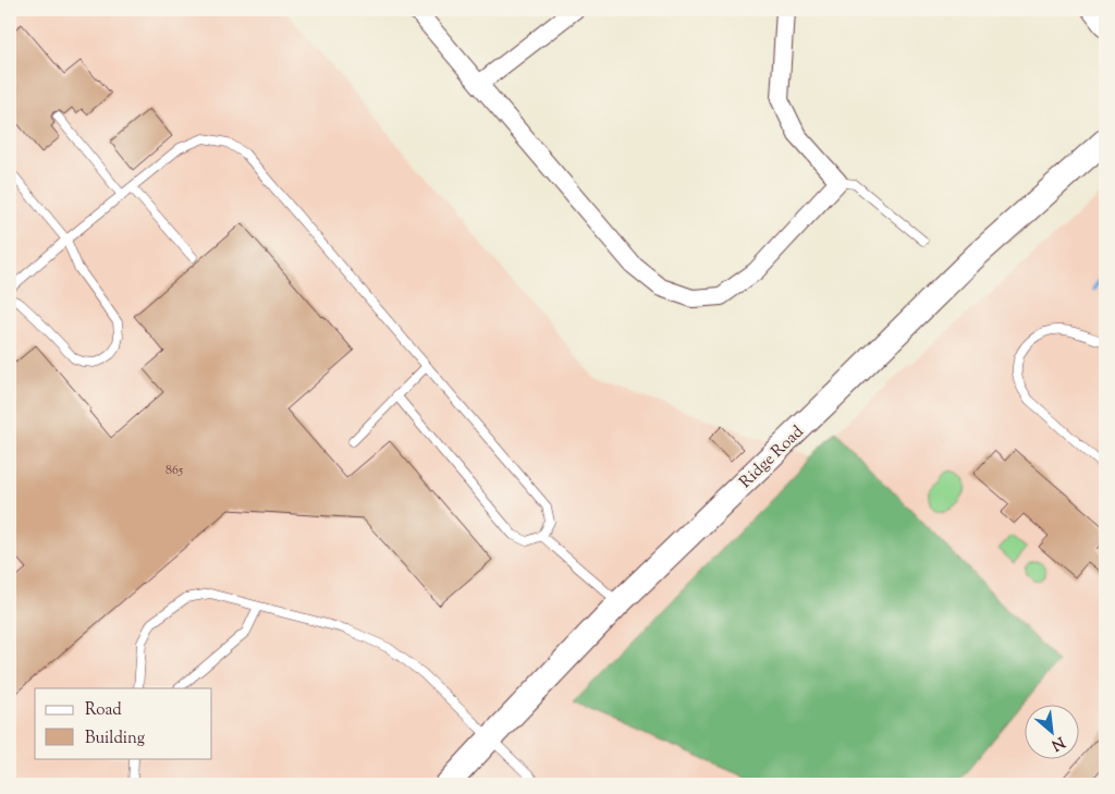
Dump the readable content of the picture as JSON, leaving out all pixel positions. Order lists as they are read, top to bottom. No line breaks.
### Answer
{"streets":{"street":["Ridge Road"]},"house_numbers":["865"],"legend":["Road","Building"],"north":"bottom right"}
